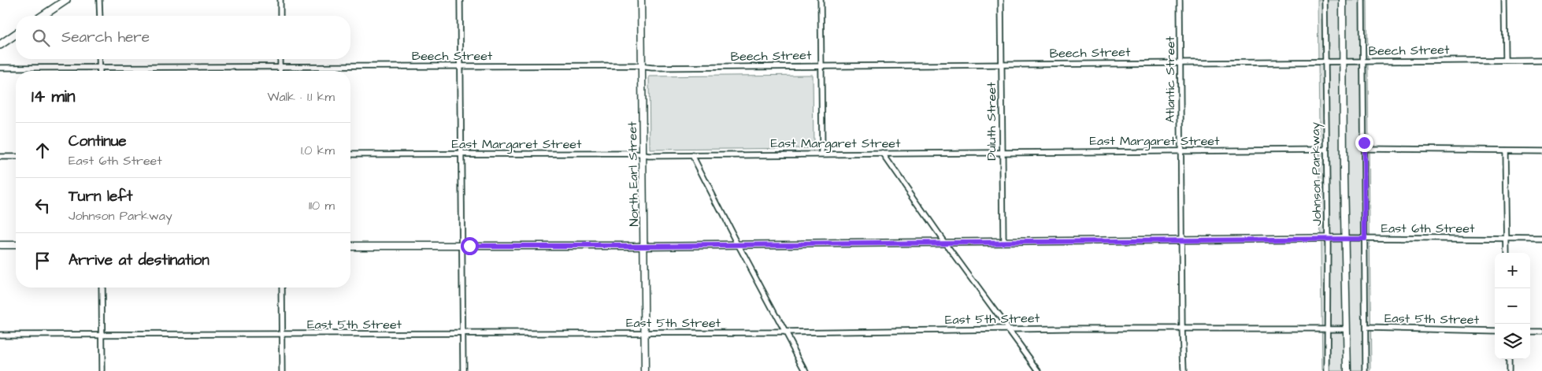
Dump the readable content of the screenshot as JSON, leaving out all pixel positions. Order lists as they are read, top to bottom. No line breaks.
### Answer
{"streets":{"street":["Beech Street","Atlantic Street","Duluth Street","East Margaret Street","North Earl Street","Johnson Parkway","East 6th Street","East 5th Street"]},"crossings":[["Beech Street","Atlantic Street"],["Beech Street","Duluth Street"],["Beech Street","North Earl Street"],["Beech Street","Johnson Parkway"],["Atlantic Street","East Margaret Street"],["Atlantic Street","East 6th Street"],["Atlantic Street","East 5th Street"],["Duluth Street","East Margaret Street"],["Duluth Street","East 6th Street"],["East Margaret Street","North Earl Street"],["East Margaret Street","Johnson Parkway"],["North Earl Street","East 6th Street"],["North Earl Street","East 5th Street"],["Johnson Parkway","East 6th Street"],["Johnson Parkway","East 5th Street"]],"page":{"search":"Search here","heading":["14 min","Walk · 1.1 km"],"list":[["Continue","East 6th Street","1.0 km"],["Turn left","Johnson Parkway","110 m"],"Arrive at destination"],"map_buttons":["+","−"]}}
